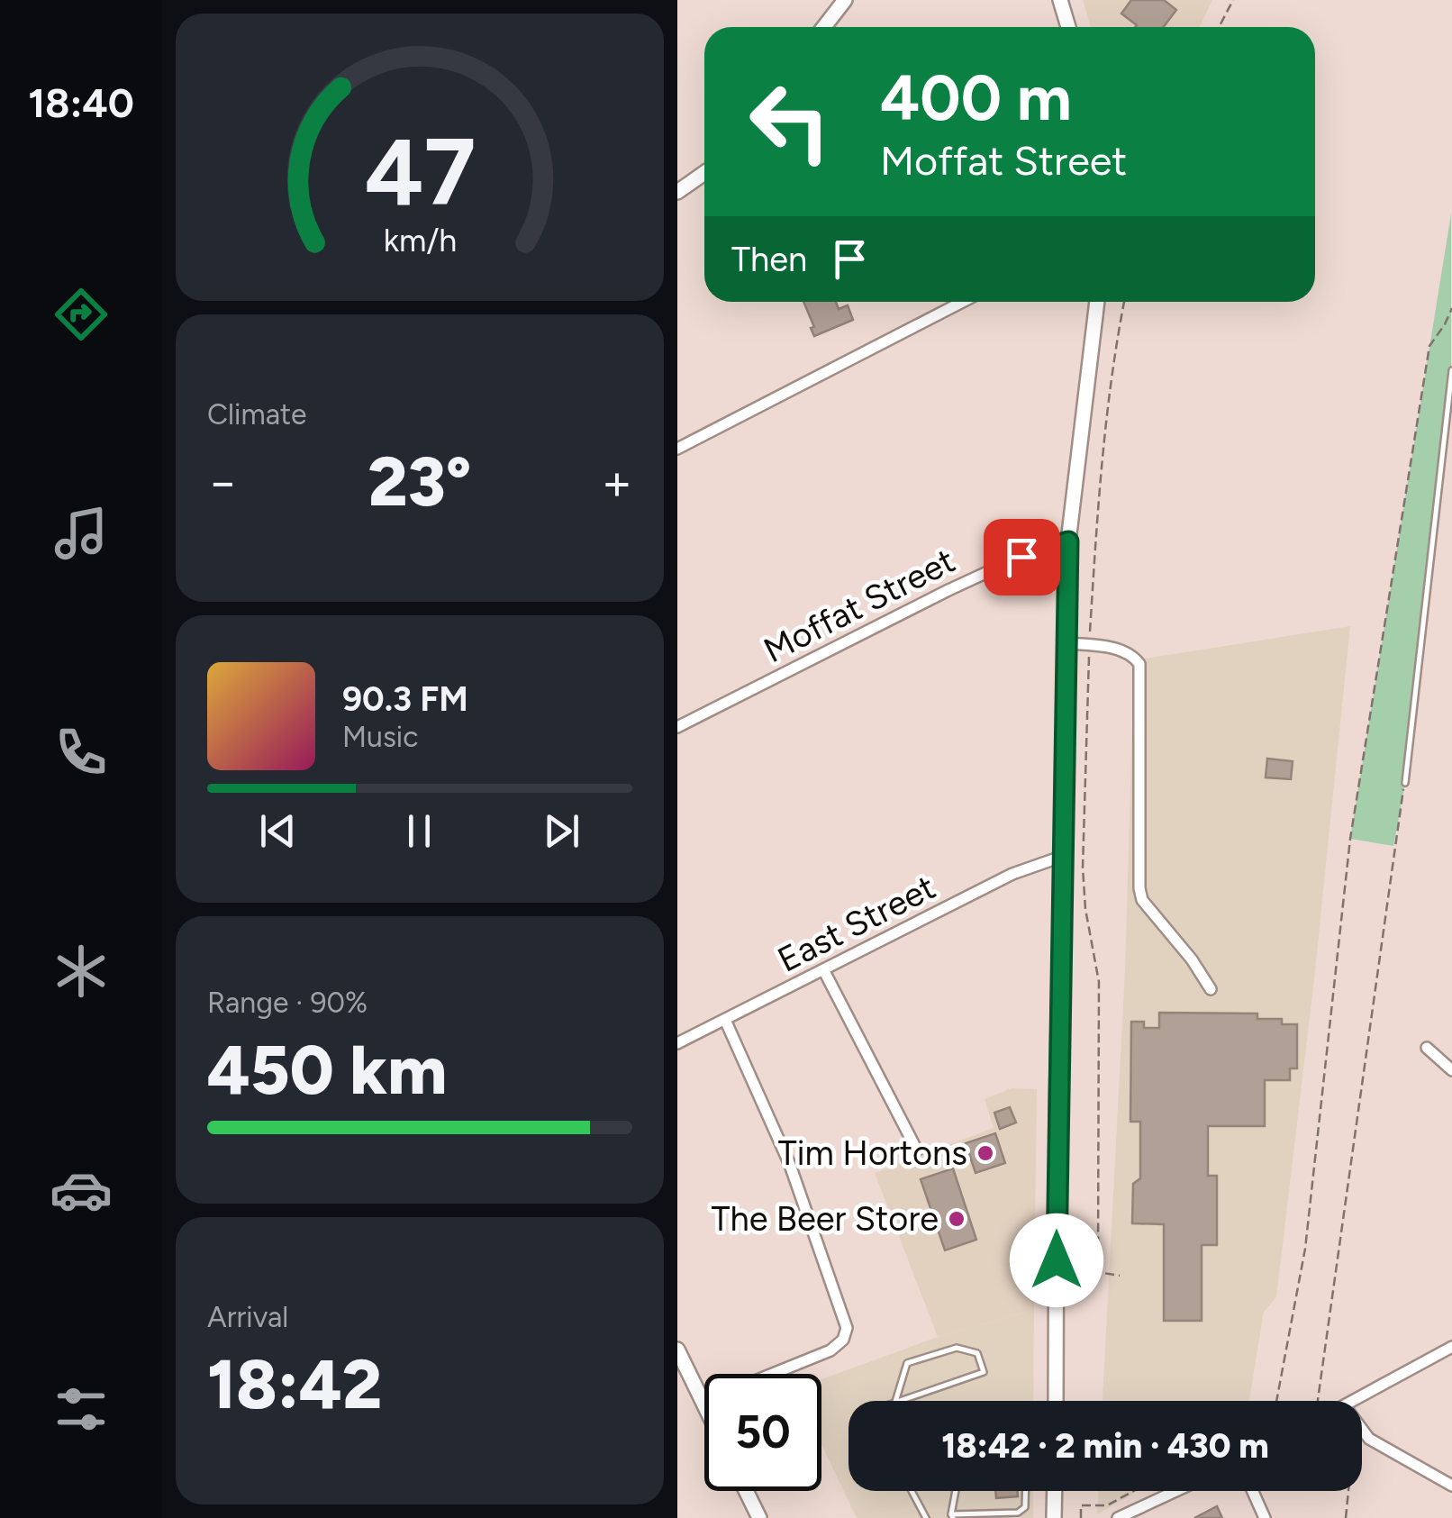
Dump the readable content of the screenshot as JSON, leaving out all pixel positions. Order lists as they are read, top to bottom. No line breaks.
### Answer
{"streets":{"street":["Moffat Street","East Street"]},"places":["Tim Hortons","The Beer Store"],"page":{"tabs":"18:40","turn":["400 m","Moffat Street"],"then":"Then","tile":["Climate",["Range · 90%","450 km"],["Arrival","18:42"]],"heat":["−","23°","+"],"song":["90.3 FM","Music"],"limit":"50","trip":"18:42 · 2 min · 430 m","gauge":["47","km/h"]}}
